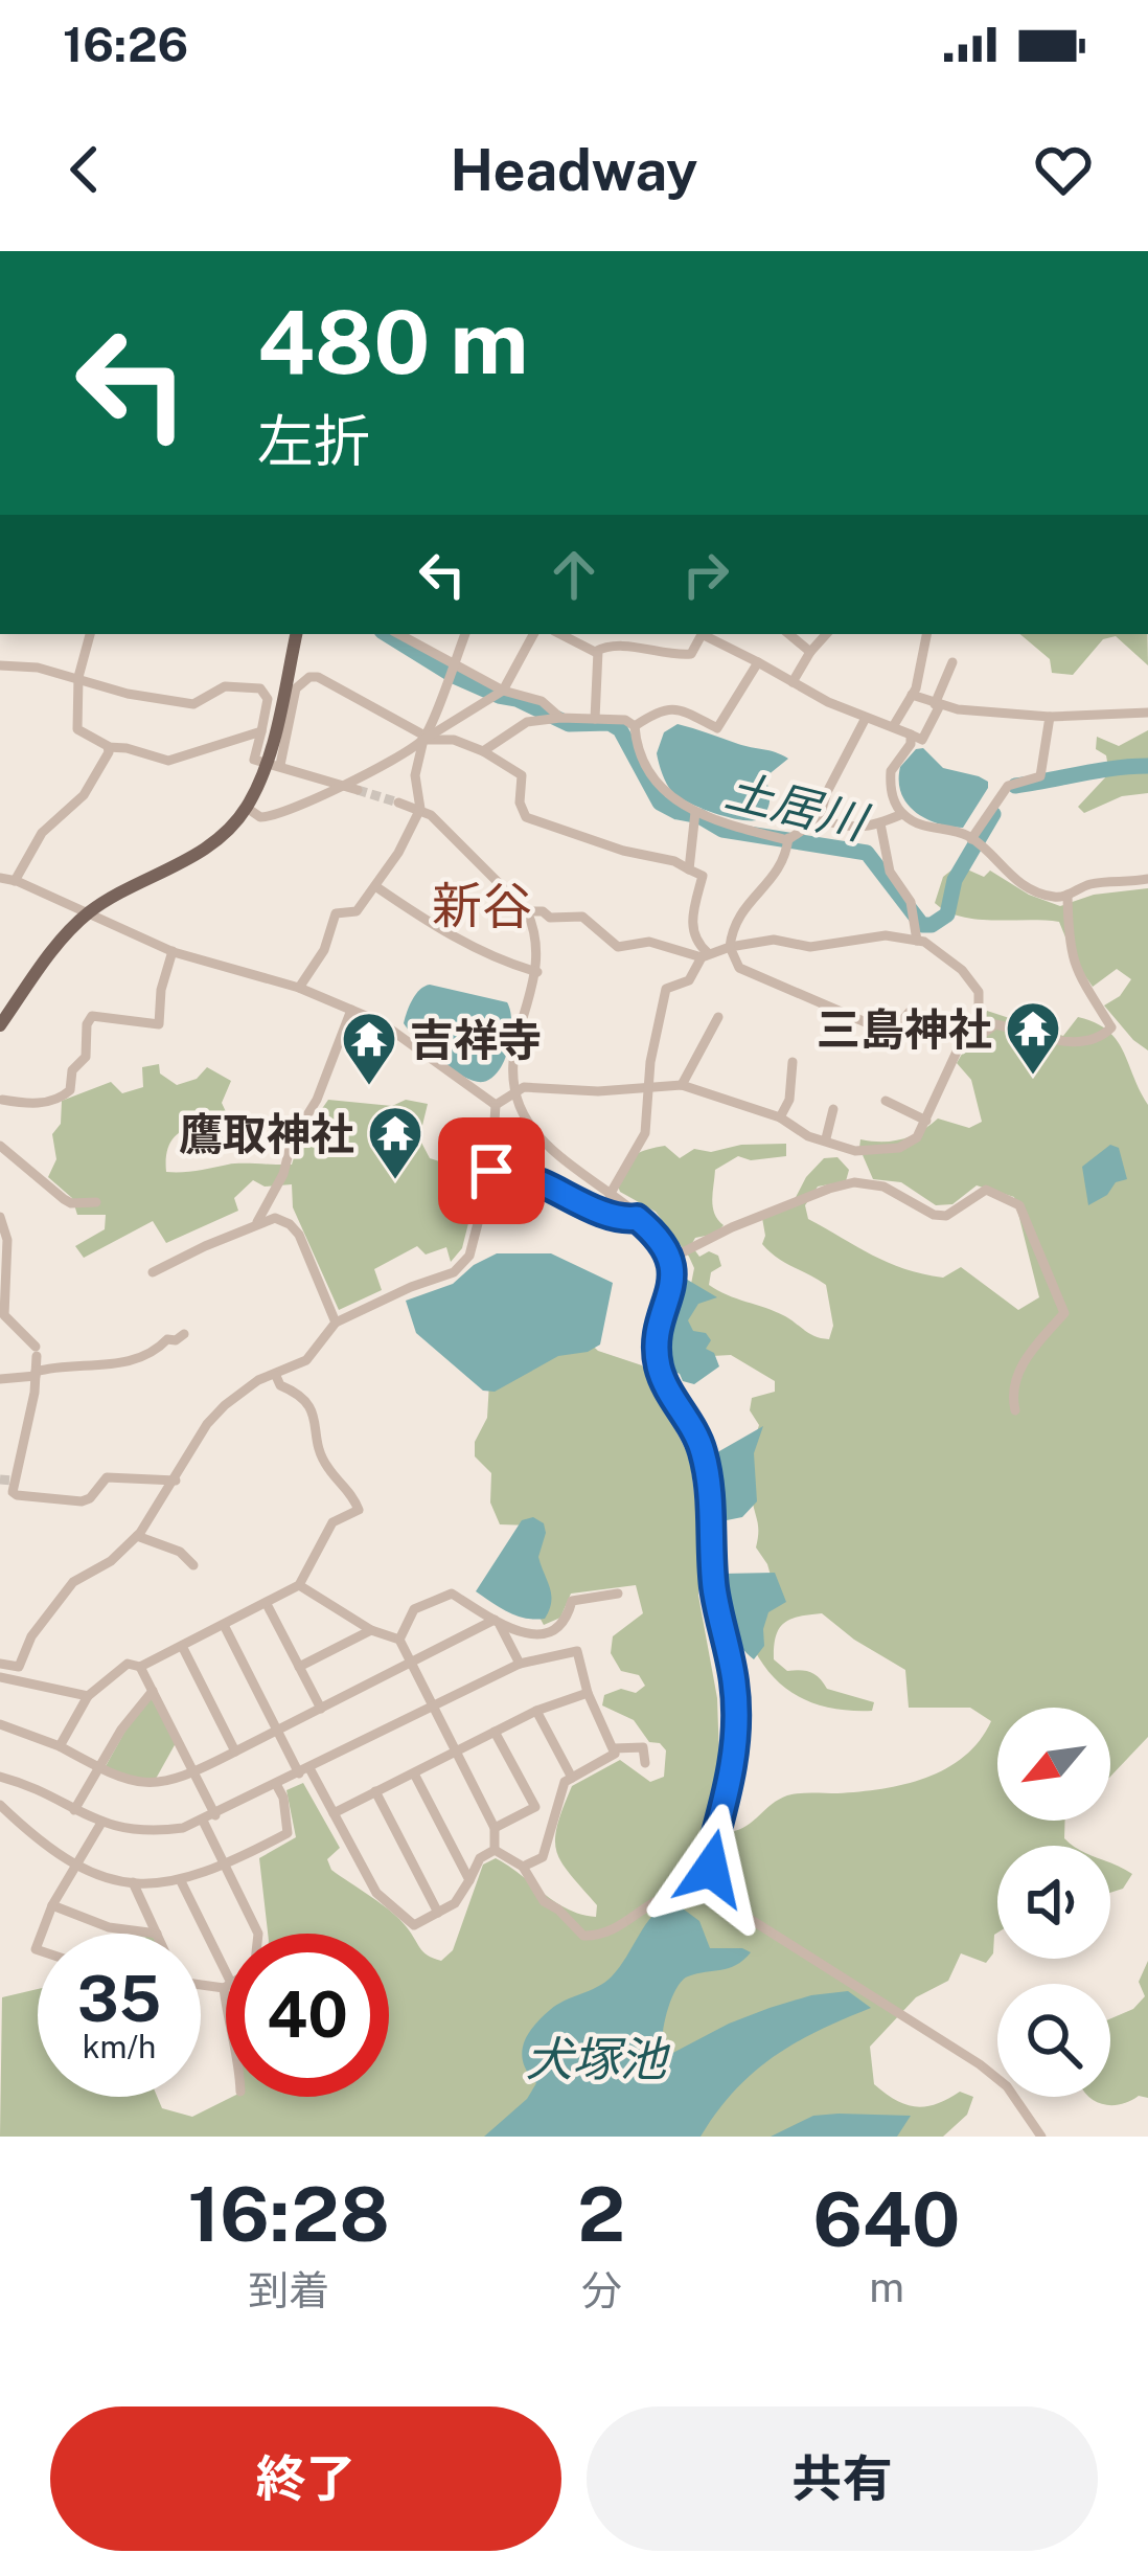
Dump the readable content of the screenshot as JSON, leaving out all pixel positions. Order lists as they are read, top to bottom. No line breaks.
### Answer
{"districts":["新谷"],"water":["土居川","犬塚池"],"places":{"temple":["三島神社","吉祥寺","鷹取神社"]},"north":"bottom left","page":{"status":"16:26","header":"Headway","turn":["480 m","左折"],"speed":"35 km/h","limit":"40","eta":["16:28","到着","2","分","640","m"],"buttons":["終了","共有"]}}
